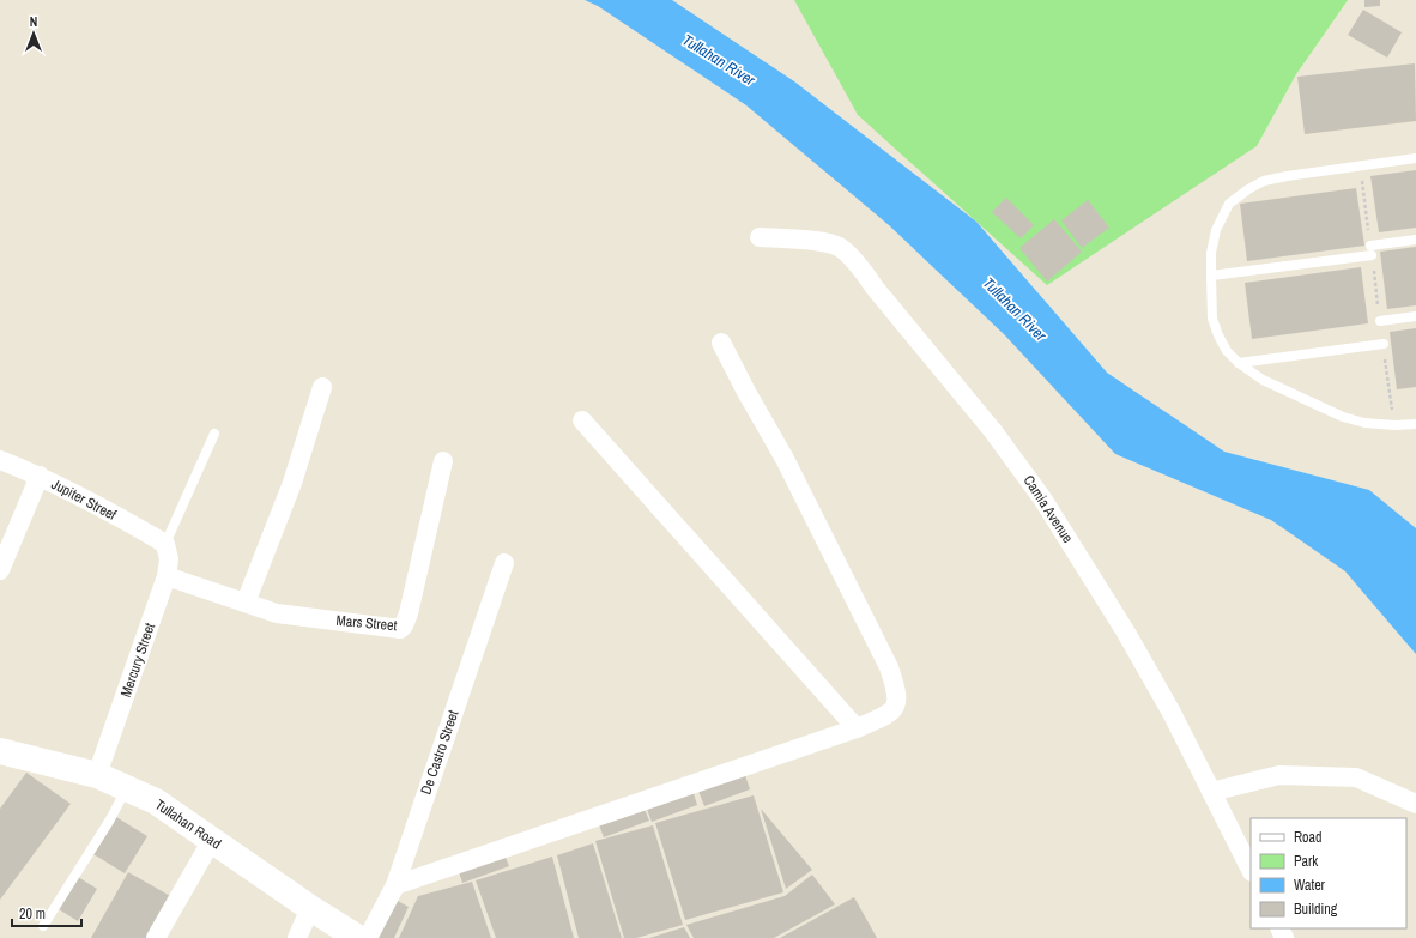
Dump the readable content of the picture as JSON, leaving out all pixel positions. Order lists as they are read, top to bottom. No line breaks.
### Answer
{"streets":{"main road":["Tullahan Road"],"street":["Jupiter Streef","Camia Avenue","Mars Street","Mercury Street","De Castro Street"]},"crossings":[["Jupiter Streef","Mercury Street"],["Mars Street","Mercury Street"],["Mercury Street","Tullahan Road"]],"water":["Tullahan River"],"legend":["Road","Park","Water","Building"],"scale_bar":"20 m","north":"top"}
